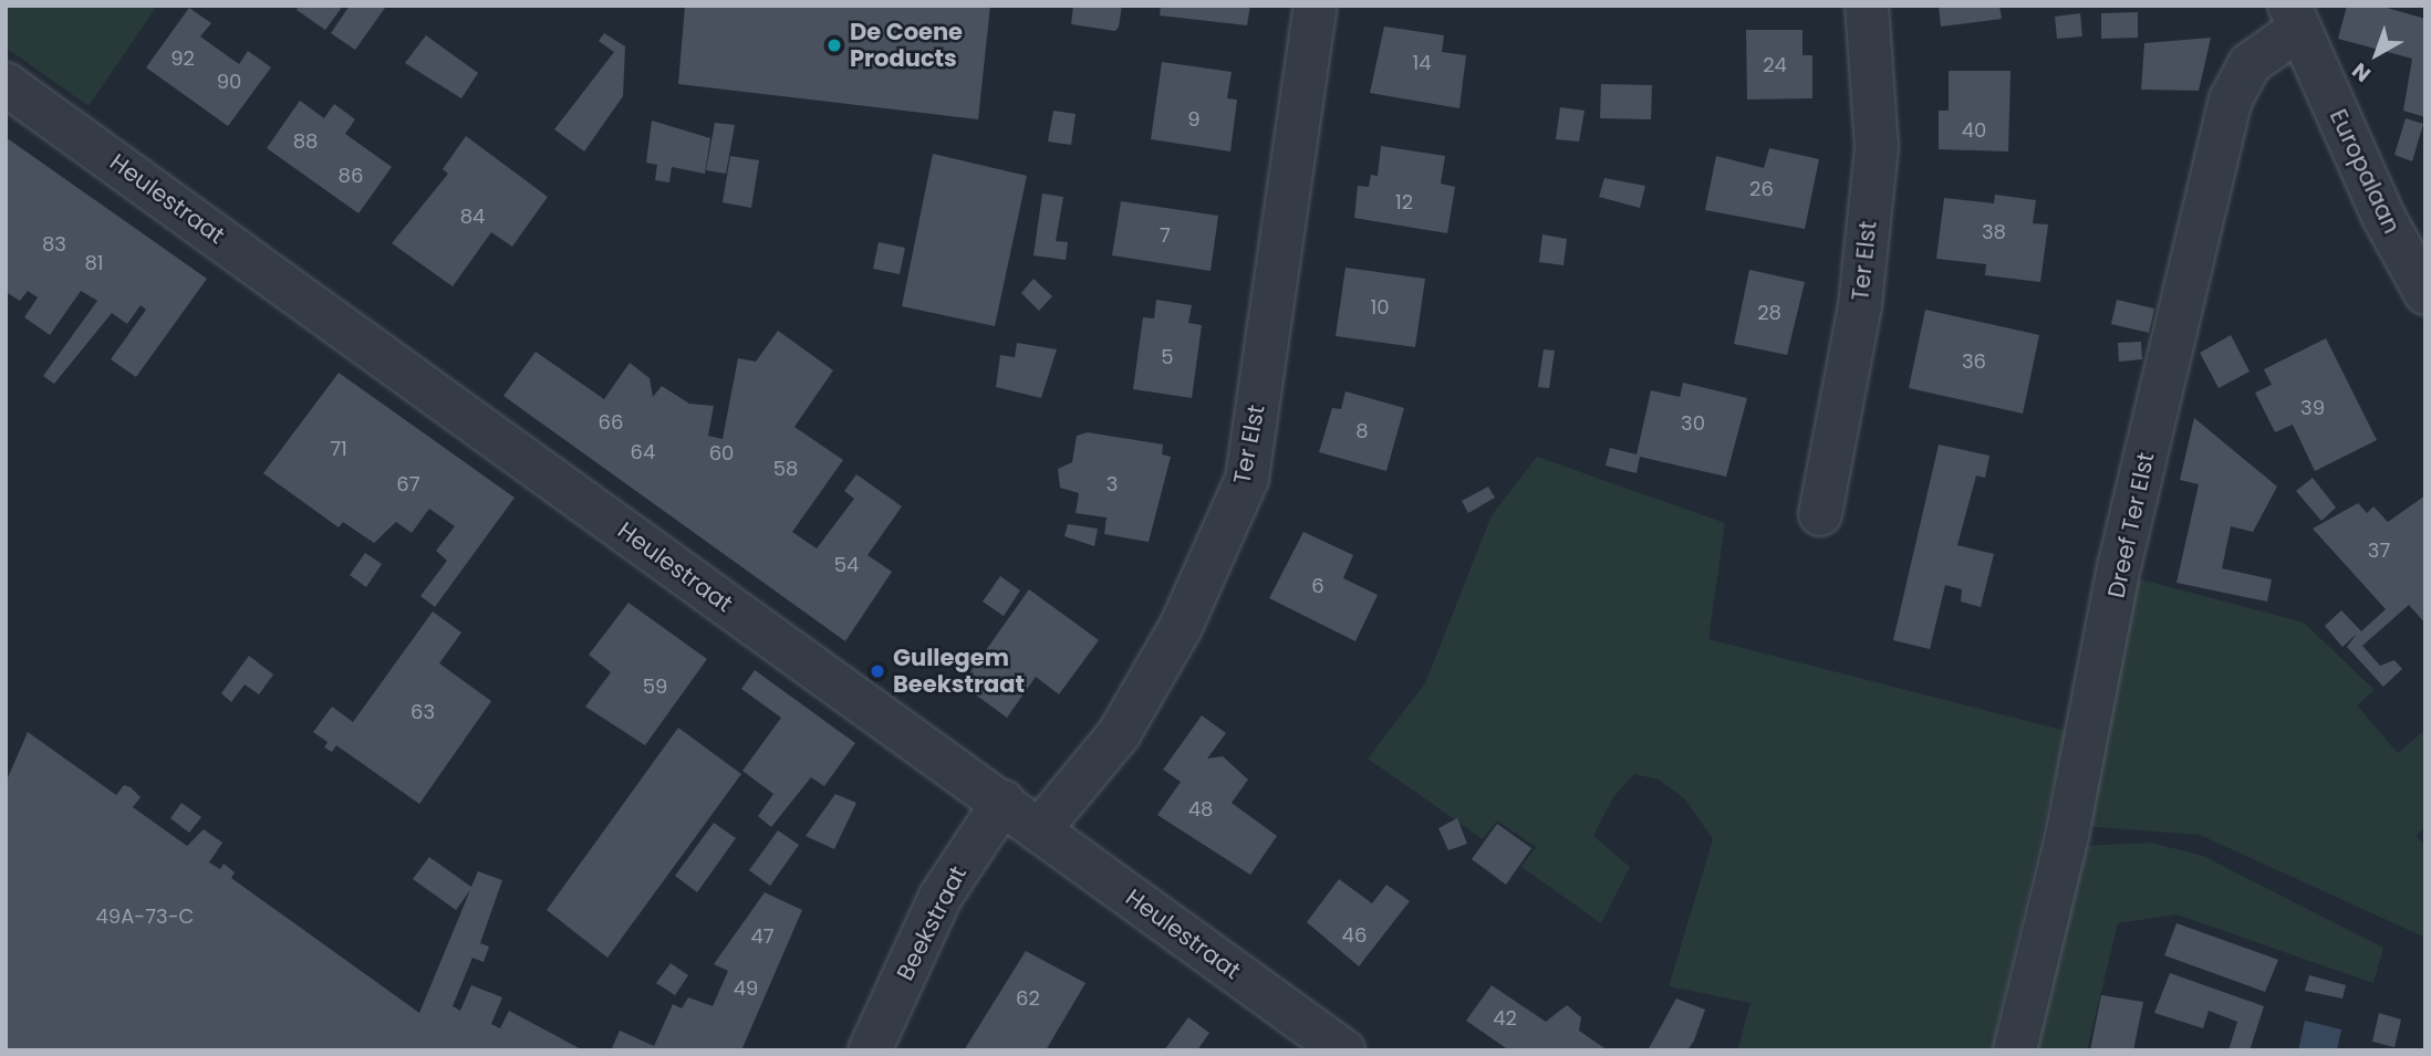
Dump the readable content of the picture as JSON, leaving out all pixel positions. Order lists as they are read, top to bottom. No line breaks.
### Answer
{"streets":{"street":["Europalaan","Heulestraat","Ter Elst","Dreef Ter Elst","Beekstraat"]},"crossings":[["Europalaan","Dreef Ter Elst"],["Heulestraat","Ter Elst"],["Heulestraat","Beekstraat"]],"places":["De Coene Products","Gullegem Beekstraat"],"house_numbers":["92","14","24","90","9","40","88","86","26","12","84","38","7","83","81","10","28","5","36","39","66","30","8","71","64","60","58","67","3","37","54","6","59","63","48","49A-73-C","46","47","49","62","42"],"north":"bottom left"}
